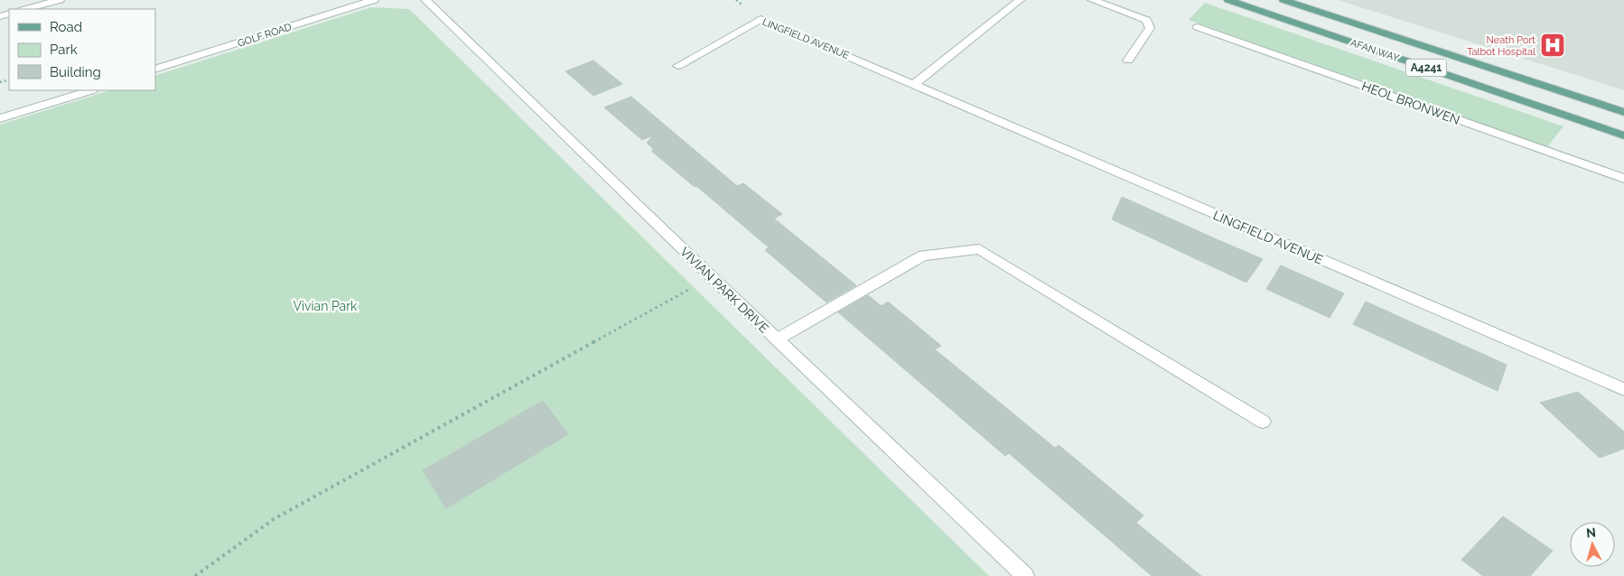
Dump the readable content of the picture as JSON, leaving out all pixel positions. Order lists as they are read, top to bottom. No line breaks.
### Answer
{"streets":{"main road":["AFAN WAY","A4241"],"street":["GOLF ROAD","LINGFIELD AVENUE","HEOL BRONWEN","VIVIAN PARK DRIVE"]},"parks":["Vivian Park"],"places":{"hospital":["Neath Port Talbot Hospital"]},"legend":["Road","Park","Building"],"north":"top"}
